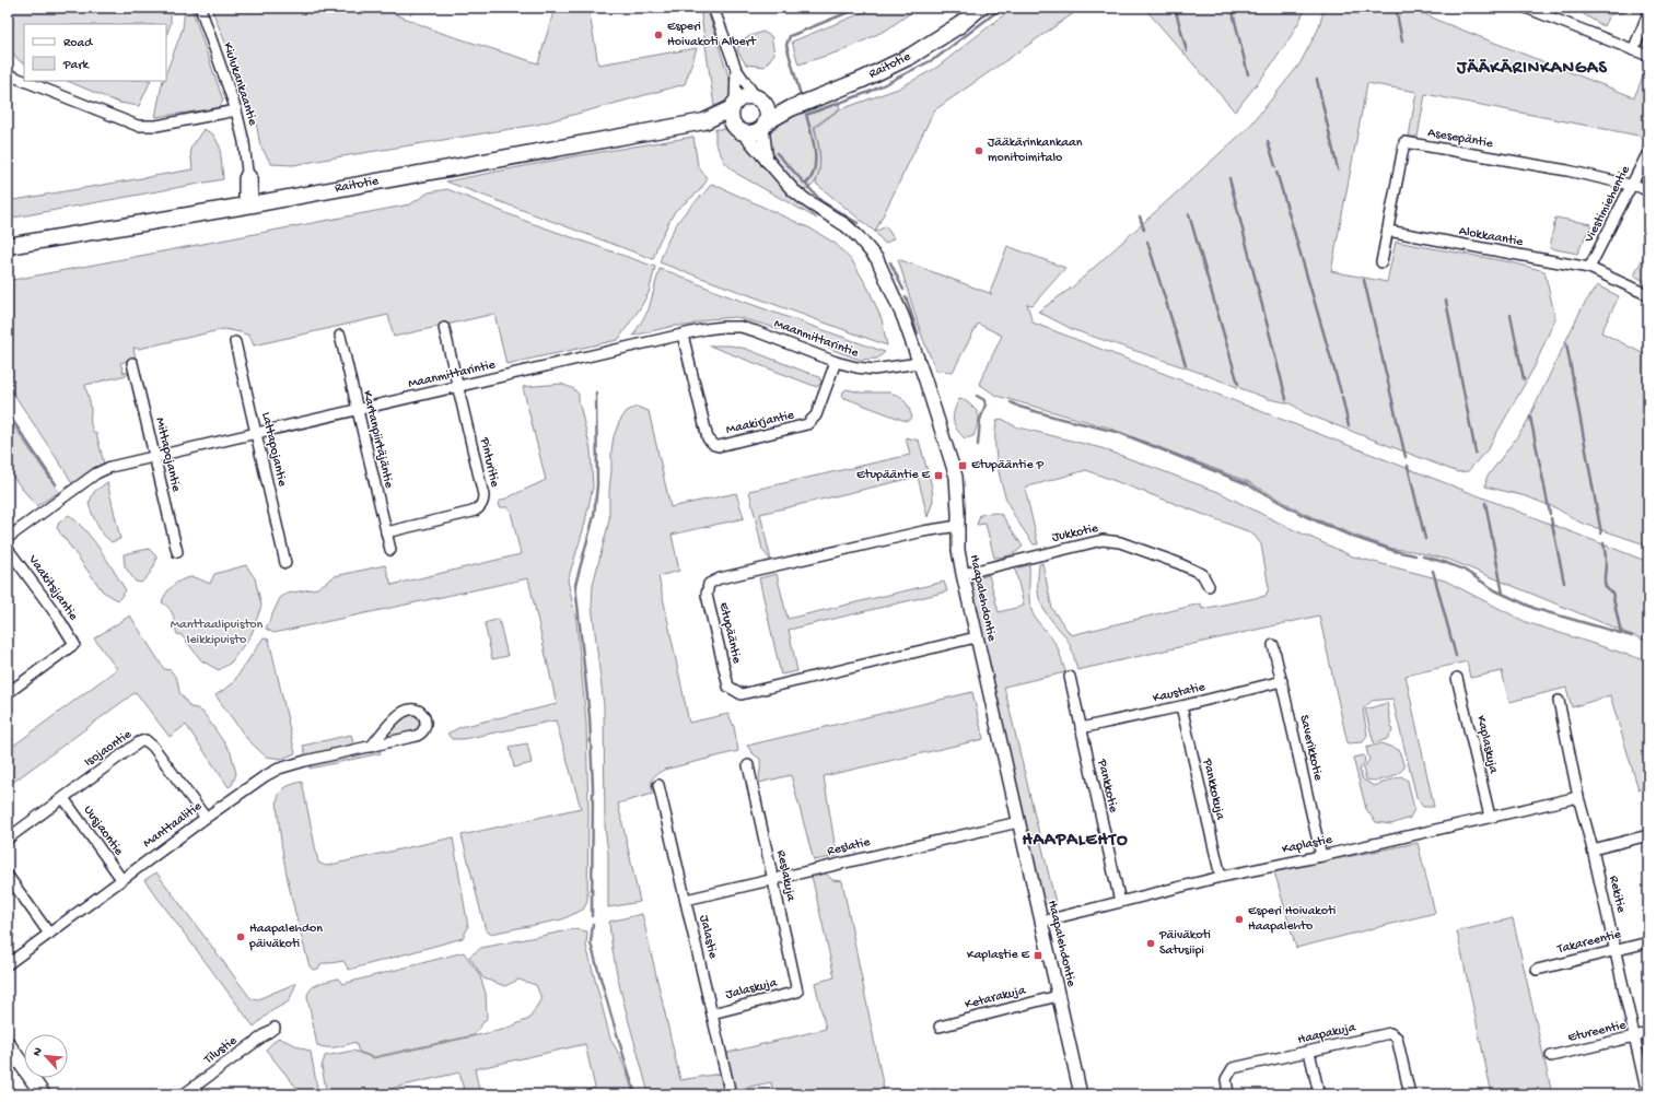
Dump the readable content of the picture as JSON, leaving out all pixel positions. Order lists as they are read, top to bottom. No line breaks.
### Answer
{"streets":{"main road":["Raitotie"],"street":["Kiulukankaantie","Asesepäntie","Viestimiehentie","Alokkaantie","Maanmittarintie","Maakirjantie","Kartanpiirtäjäntie","Lattapojantie","Mittapojantie","Pinturitie","Jukkotie","Vaakitsijantie","Haapalehdontie","Etupääntie","Kaustatie","Kaplaskuja","Saverikkotie","Isojaontie","Pankkotie","Pankkokuja","Manttaalitie","Uusjaontie","Kaplastie","Reslatie","Reslakuja","Rekitie","Jalastie","Takareentie","Jalaskuja","Ketarakuja","Etureentie","Haapakuja","Tilustie"]},"crossings":[["Raitotie","Kiulukankaantie"],["Raitotie","Haapalehdontie"],["Asesepäntie","Viestimiehentie"],["Asesepäntie","Alokkaantie"],["Viestimiehentie","Alokkaantie"],["Maanmittarintie","Maakirjantie"],["Maanmittarintie","Kartanpiirtäjäntie"],["Maanmittarintie","Lattapojantie"],["Maanmittarintie","Mittapojantie"],["Maanmittarintie","Pinturitie"],["Maanmittarintie","Haapalehdontie"],["Kartanpiirtäjäntie","Pinturitie"],["Jukkotie","Haapalehdontie"],["Haapalehdontie","Etupääntie"],["Haapalehdontie","Kaplastie"],["Haapalehdontie","Reslatie"],["Haapalehdontie","Ketarakuja"],["Kaustatie","Saverikkotie"],["Kaustatie","Pankkotie"],["Kaustatie","Pankkokuja"],["Kaplaskuja","Kaplastie"],["Saverikkotie","Kaplastie"],["Isojaontie","Manttaalitie"],["Isojaontie","Uusjaontie"],["Pankkotie","Kaplastie"],["Pankkokuja","Kaplastie"],["Manttaalitie","Uusjaontie"],["Kaplastie","Rekitie"],["Reslatie","Reslakuja"],["Reslatie","Jalastie"],["Reslakuja","Jalaskuja"],["Rekitie","Takareentie"],["Rekitie","Etureentie"],["Jalastie","Jalaskuja"]],"districts":["JÄÄKÄRINKANGAS","HAAPALEHTO"],"parks":["Manttaalipuiston leikkipuisto"],"places":{"other":["Esperi Hoivakoti Albert","Jääkärinkankaan monitoimitalo","Esperi Hoivakoti Haapalehto","Haapalehdon päiväkoti","Päiväkoti Satusiipi"],"transit":["Etupääntie P","Etupääntie E","Kaplastie E"]},"legend":["Road","Park"],"north":"top left"}
